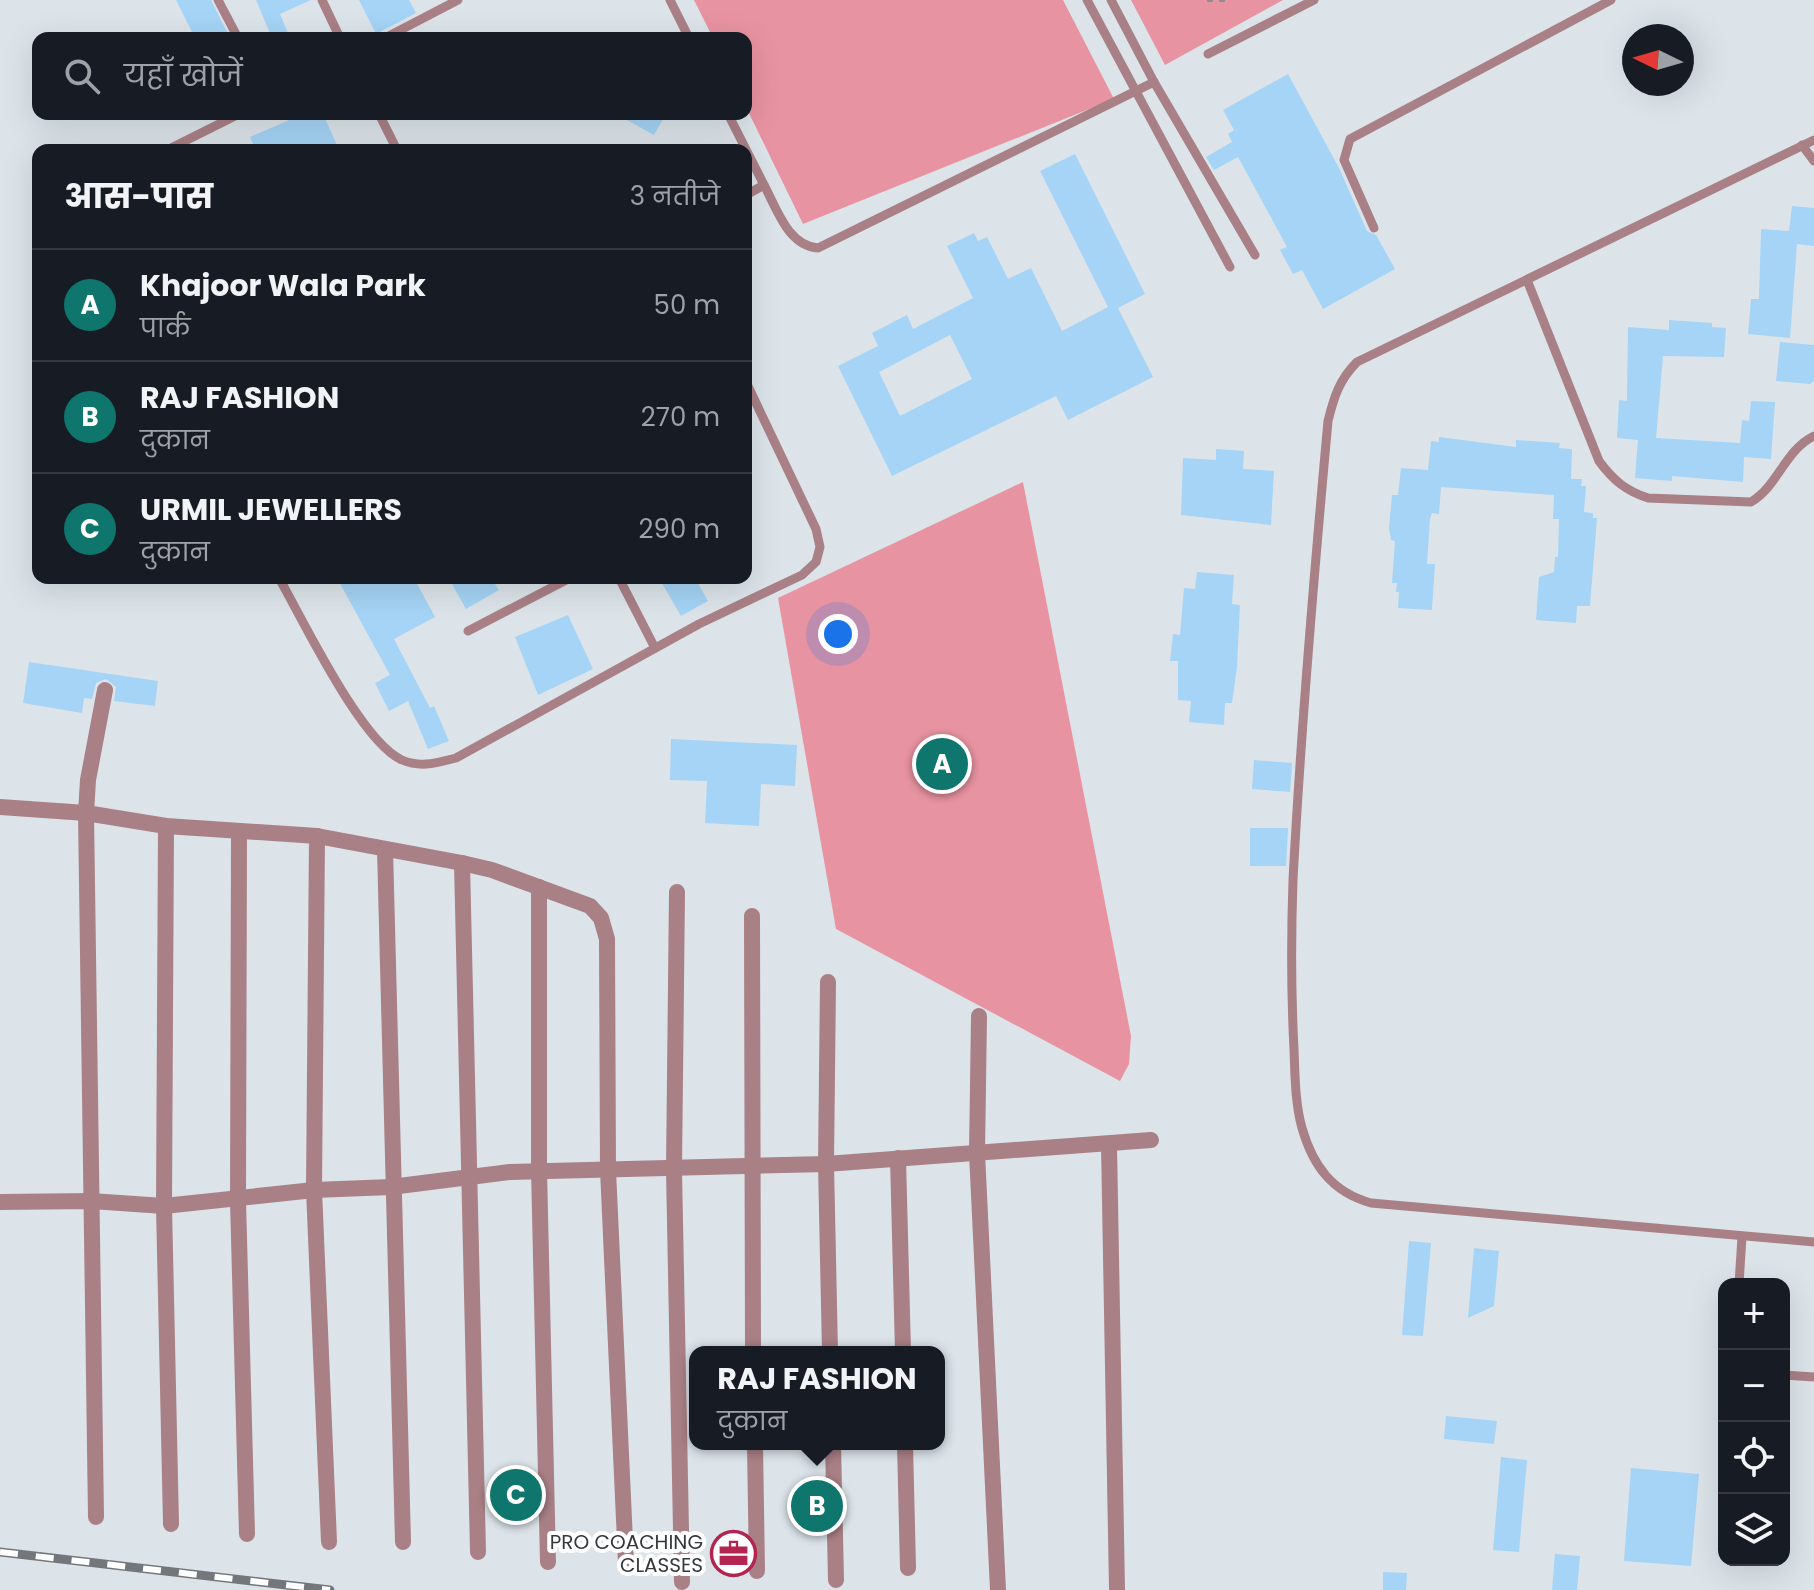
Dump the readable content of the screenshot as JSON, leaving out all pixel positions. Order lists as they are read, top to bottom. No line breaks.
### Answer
{"places":{"office":["PRO COACHING CLASSES"]},"north":"left","page":{"search":"यहाँ खोजें","heading":["आस-पास","3 नतीजे"],"list":[{"mark":"A","name":"Khajoor Wala Park","note":"पार्क","value":"50 m"},{"mark":"B","name":"RAJ FASHION","note":"दुकान","value":"270 m"},{"mark":"C","name":"URMIL JEWELLERS","note":"दुकान","value":"290 m"}],"pins":["A","C","B"],"map_buttons":["+","−"],"popup":["RAJ FASHION","दुकान"]}}
